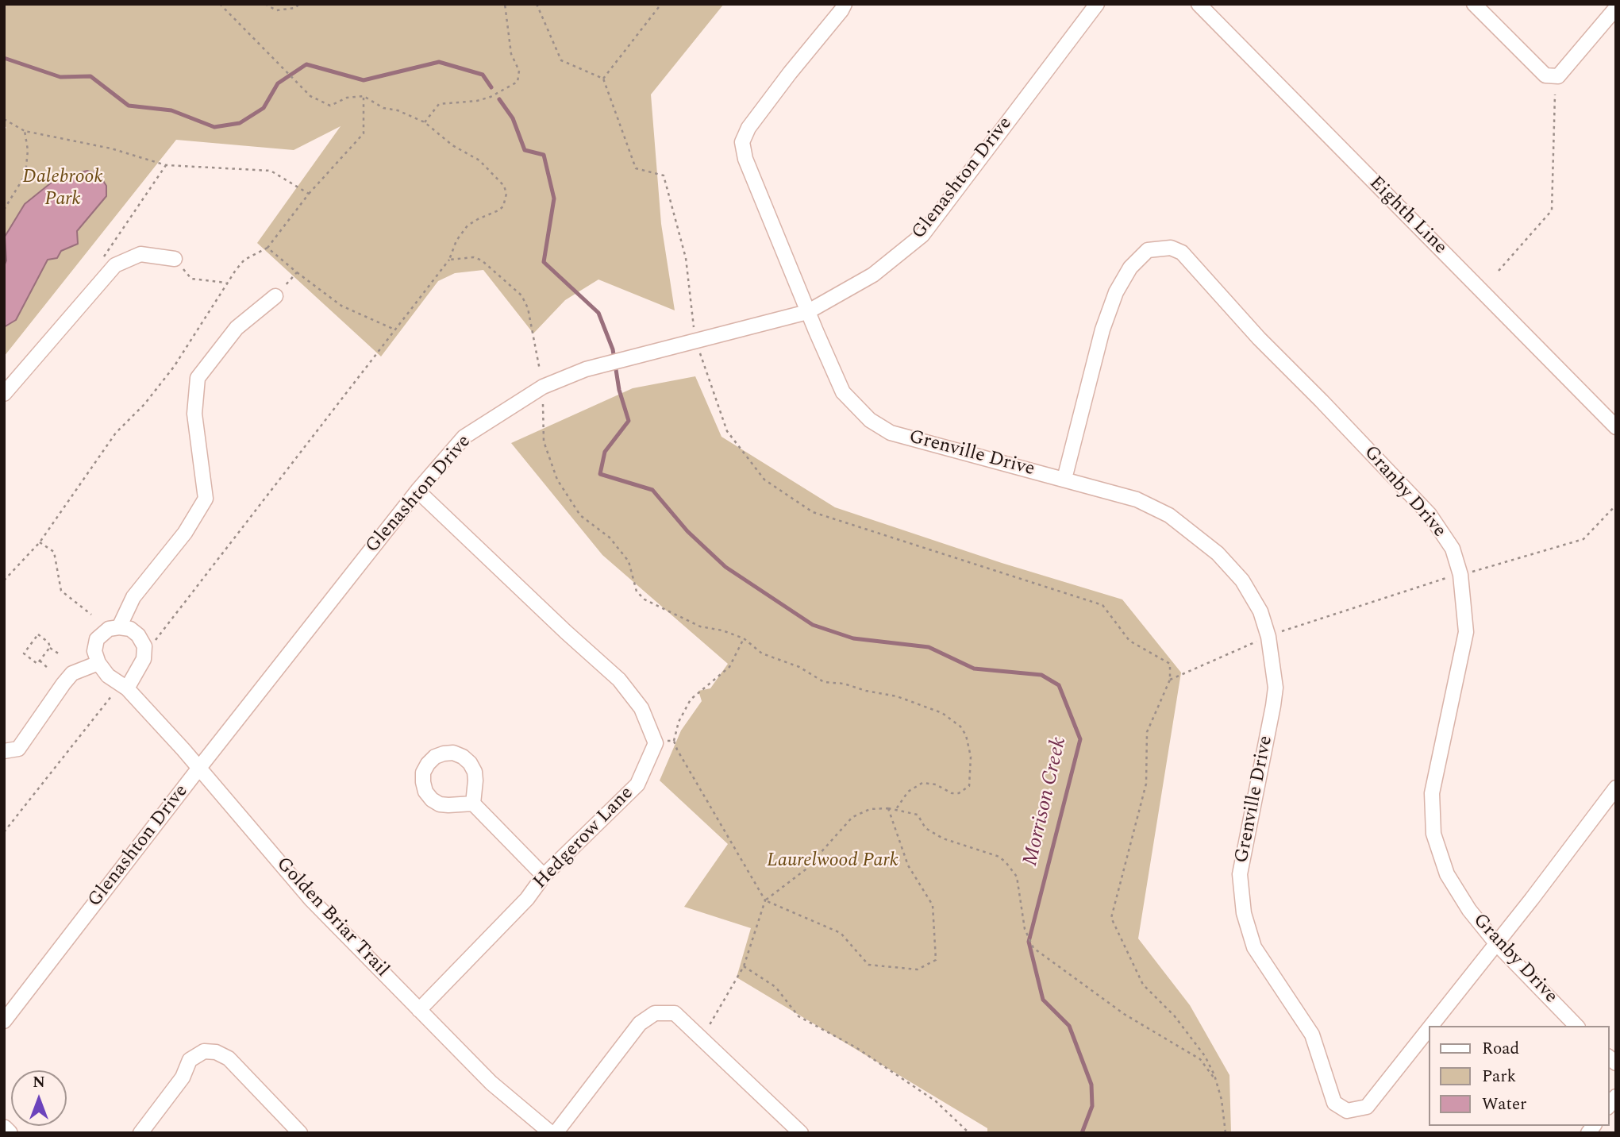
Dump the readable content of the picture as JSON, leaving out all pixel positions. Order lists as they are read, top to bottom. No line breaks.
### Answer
{"streets":{"street":["Glenashton Drive","Eighth Line","Grenville Drive","Granby Drive","Hedgerow Lane","Golden Briar Trail"]},"crossings":[["Glenashton Drive","Grenville Drive"],["Glenashton Drive","Hedgerow Lane"],["Glenashton Drive","Golden Briar Trail"],["Grenville Drive","Granby Drive"],["Hedgerow Lane","Golden Briar Trail"]],"water":["Morrison Creek"],"parks":["Dalebrook Park","Laurelwood Park"],"legend":["Road","Park","Water"],"north":"top"}
